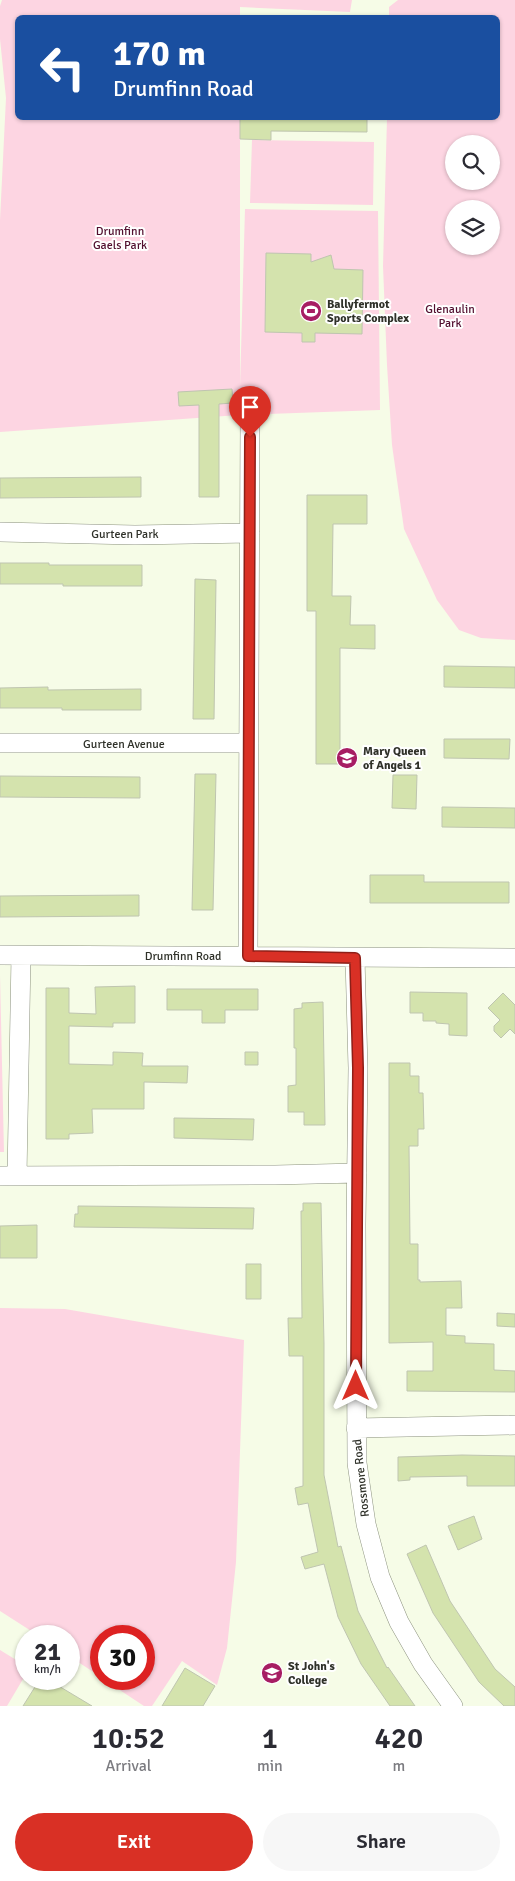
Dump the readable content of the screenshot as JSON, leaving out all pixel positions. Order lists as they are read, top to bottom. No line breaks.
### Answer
{"streets":{"street":["Gurteen Park","Gurteen Avenue","Drumfinn Road","Rossmore Road"]},"crossings":[["Drumfinn Road","Rossmore Road"]],"parks":["Drumfinn Gaels Park","Glenaulin Park"],"places":{"sports":["Ballyfermot Sports Complex"],"school or university":["Mary Queen of Angels 1","St John's College"]},"page":{"turn":["170 m","Drumfinn Road"],"speed":"21 km/h","limit":"30","eta":["10:52","Arrival","1","min","420","m"],"buttons":["Exit","Share"]}}
